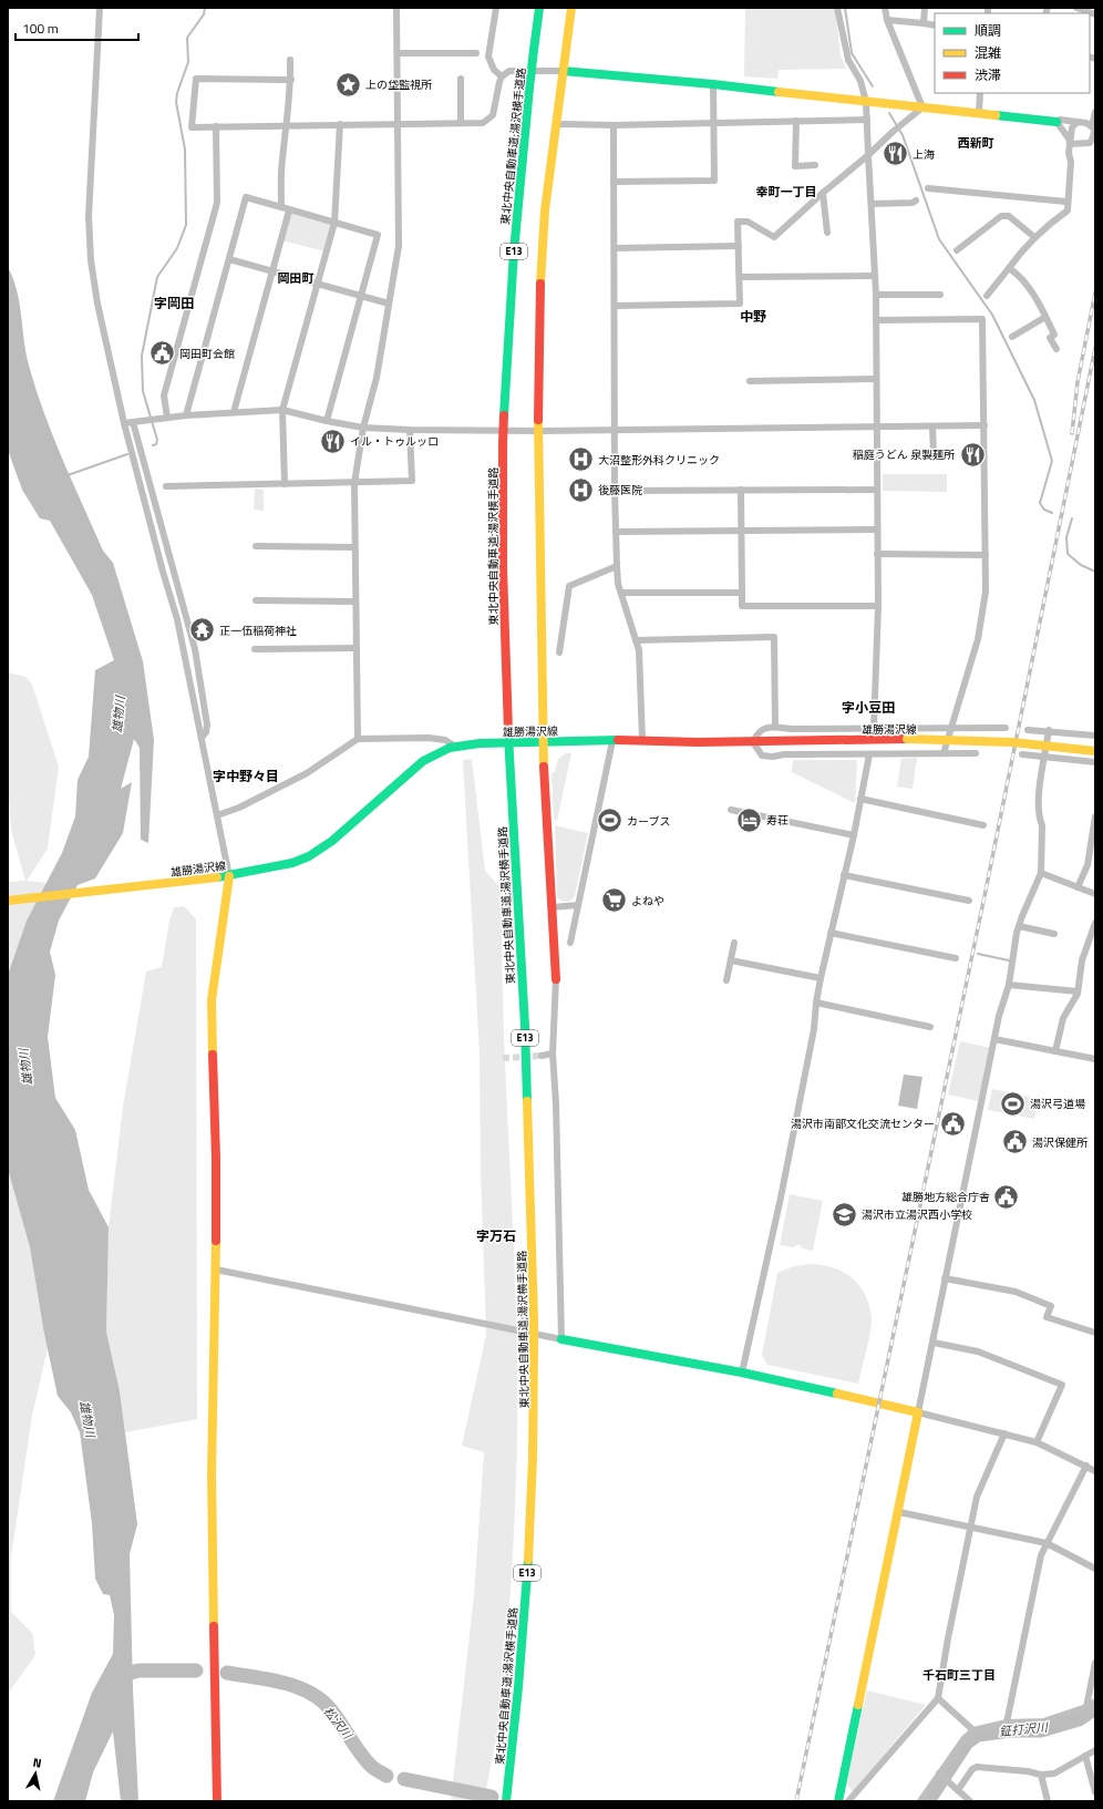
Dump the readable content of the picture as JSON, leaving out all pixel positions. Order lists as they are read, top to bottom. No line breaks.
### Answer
{"streets":{"main road":["東北中央自動車道;湯沢横手道路","E13","雄勝湯沢線"]},"districts":["西新町","幸町一丁目","岡田町","字岡田","中野","字小豆田","字中野々目","字万石","千石町三丁目"],"water":["雄物川","松沢川","鉦打沢川"],"places":{"place":["上の垈監視所"],"restaurant":["上海","イル・トゥルッロ","稲庭うどん 泉製麺所"],"public building":["岡田町会館","湯沢市南部文化交流センター","湯沢保健所","雄勝地方総合庁舎"],"hospital":["大沼整形外科クリニック","後藤医院"],"temple":["正一伍稲荷神社"],"hotel":["寿荘"],"sports":["カーブス","湯沢弓道場"],"supermarket":["よねや"],"school or university":["湯沢市立湯沢西小学校"]},"legend":["順調","混雑","渋滞"],"scale_bar":"100 m","north":"top"}
